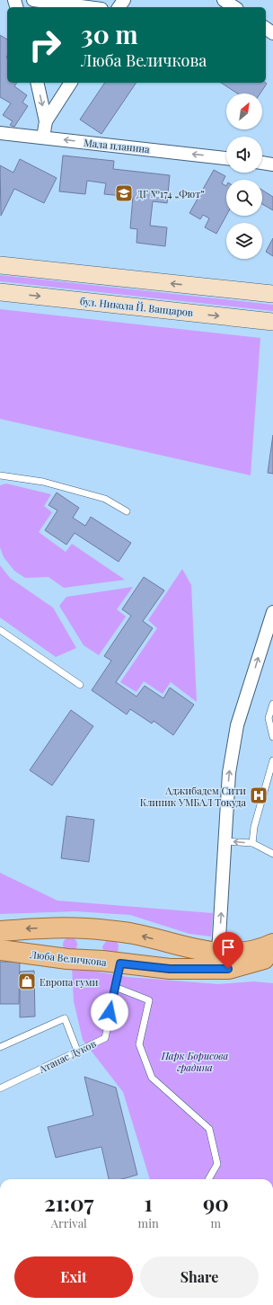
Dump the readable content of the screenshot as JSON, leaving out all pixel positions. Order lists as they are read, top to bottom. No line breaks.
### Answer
{"streets":{"main road":["бул. Никола Й. Вапцаров","Люба Величкова"],"street":["Мала планина"],"lane":["Атанас Дуков"]},"crossings":[["Люба Величкова","Атанас Дуков"]],"one_way":["Мала планина"],"parks":["Парк Борисова градина"],"places":{"school or university":["ДГ №174 „Фют“"],"hospital":["Аджибадем Сити Клиник УМБАЛ Токуда"],"shop":["Европа гуми"]},"north":"top right","page":{"turn":["30 m","Люба Величкова"],"eta":["21:07","Arrival","1","min","90","m"],"buttons":["Exit","Share"]}}
